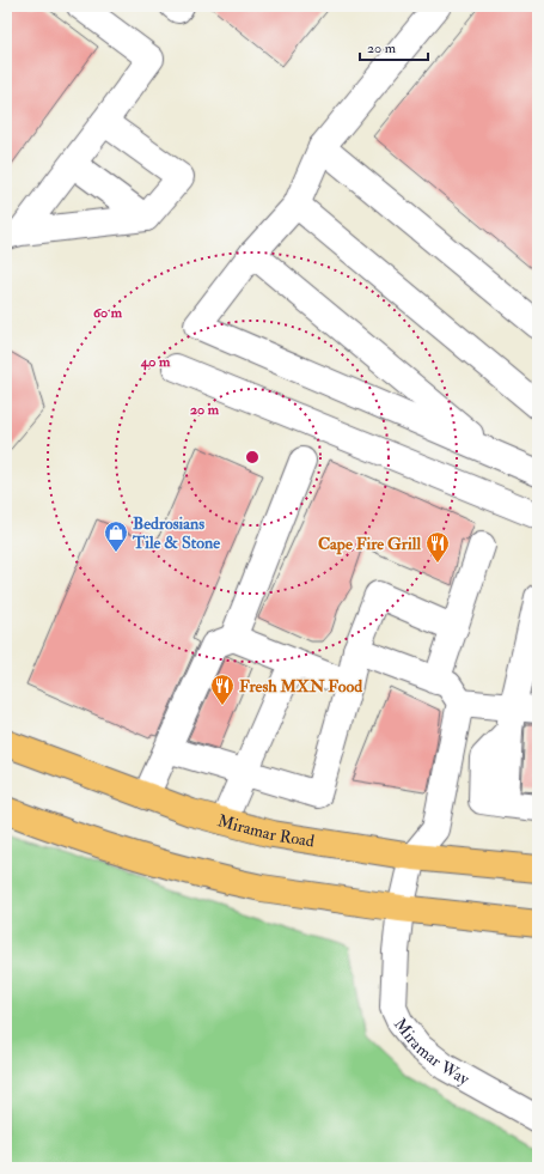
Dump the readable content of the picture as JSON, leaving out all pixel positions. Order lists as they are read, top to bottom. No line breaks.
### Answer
{"streets":{"main road":["Miramar Road"],"street":["Miramar Way"]},"crossings":[["Miramar Road","Miramar Way"]],"places":{"shop":["Bedrosians Tile & Stone"],"restaurant":["Cape Fire Grill","Fresh MXN Food"]},"scale_bar":"20 m","rings":["60 m","40 m","20 m"]}
